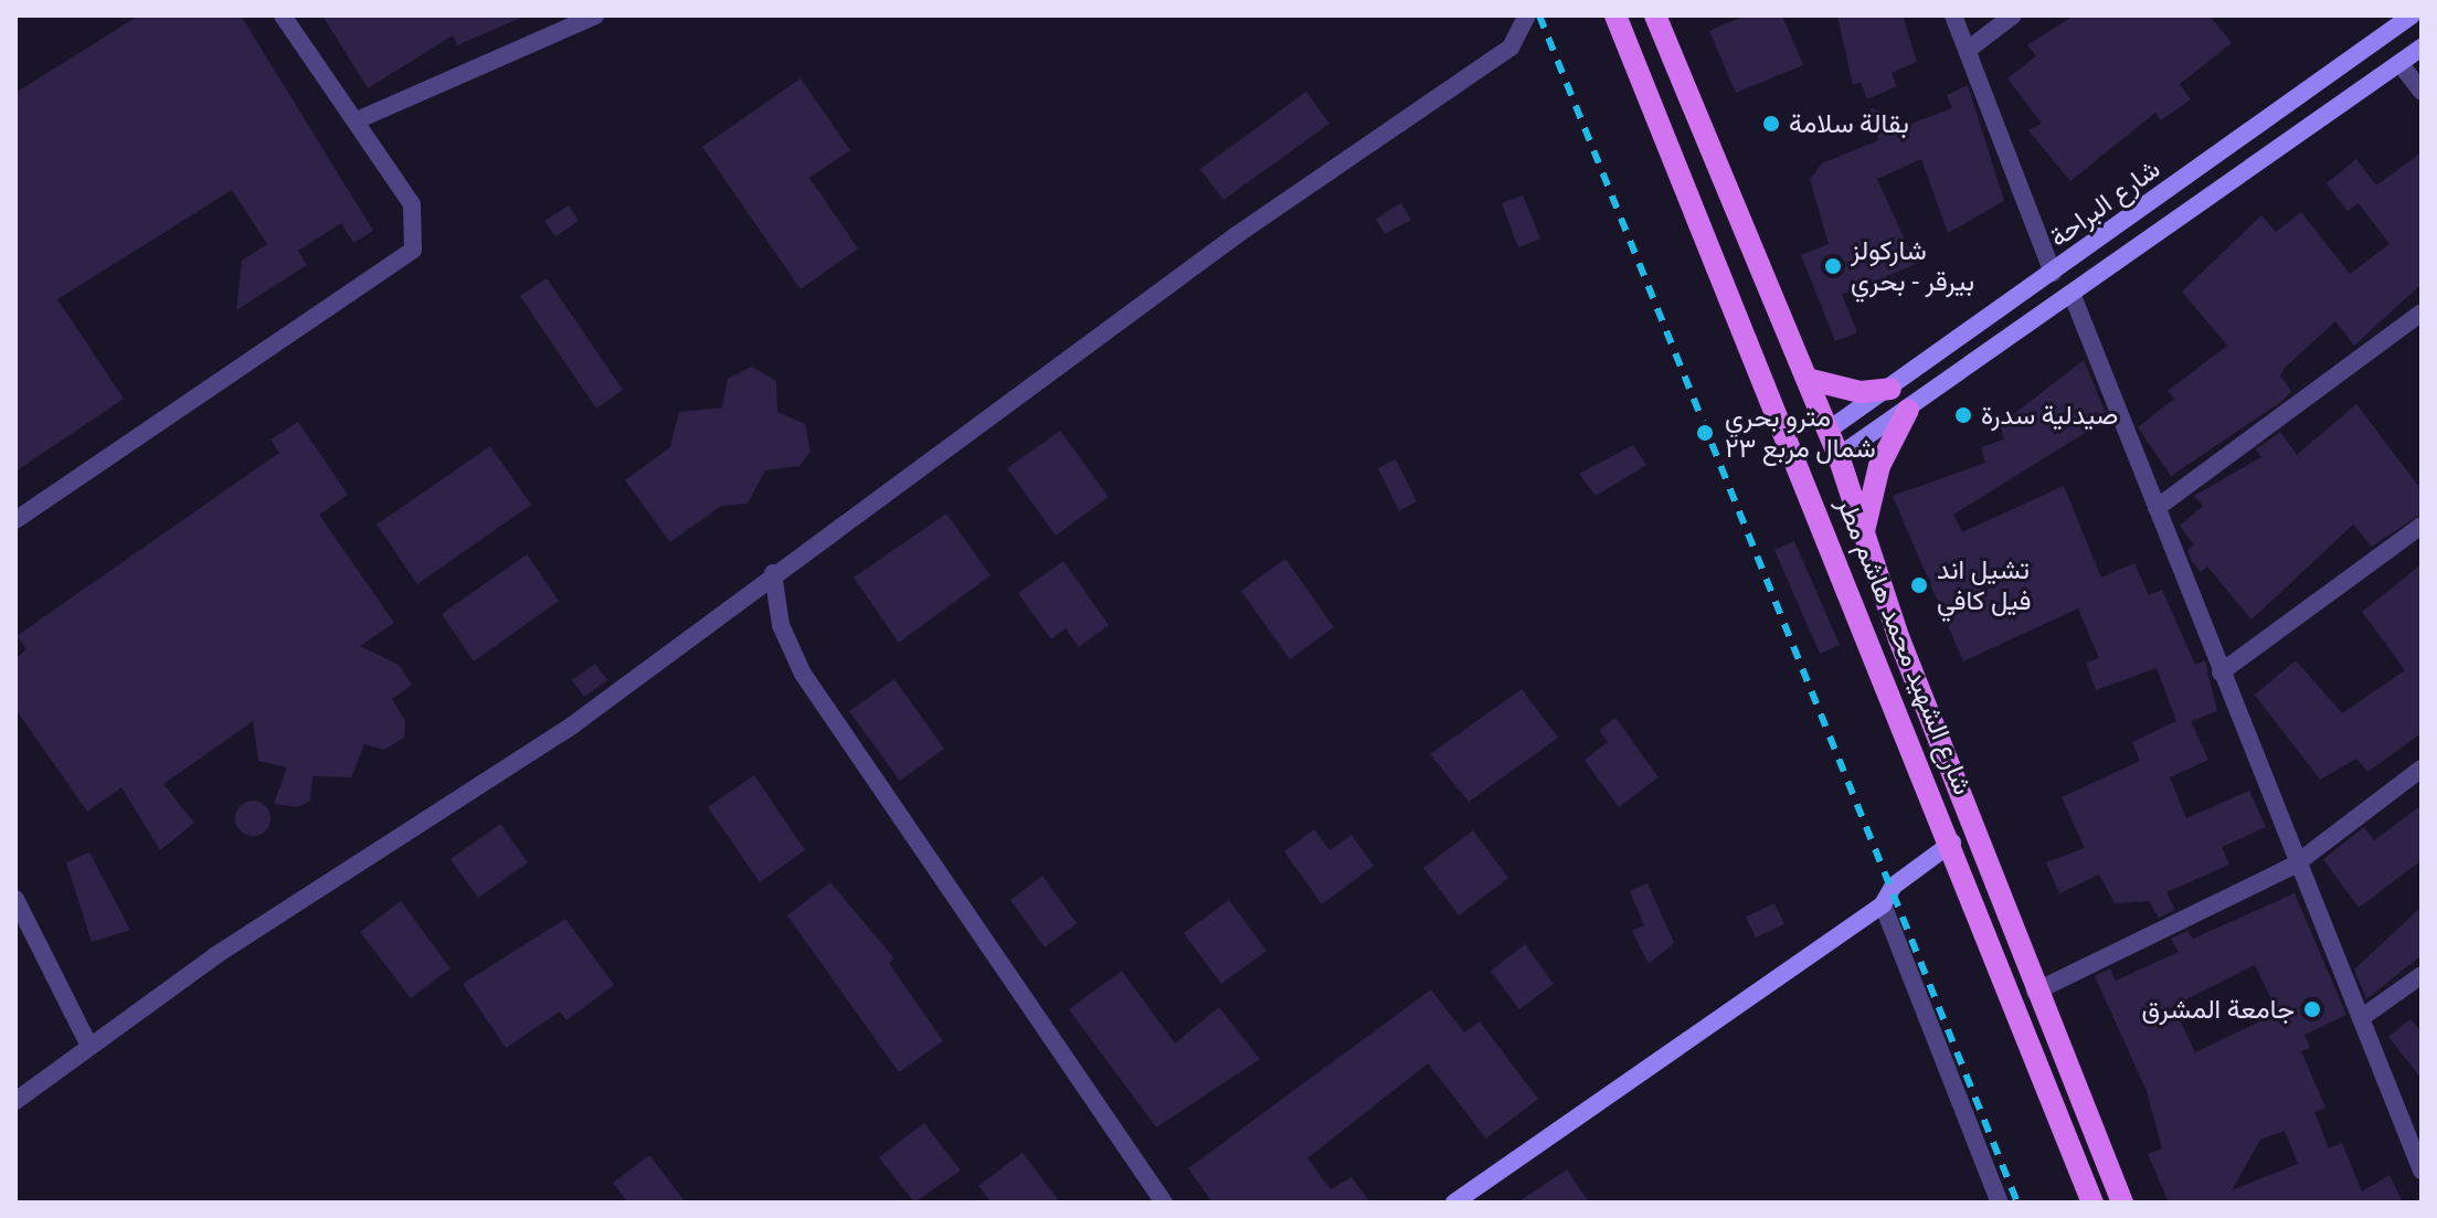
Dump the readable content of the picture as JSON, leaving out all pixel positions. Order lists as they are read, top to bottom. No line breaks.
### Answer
{"streets":{"main road":["شارع الشهيد محمد هاشم مطر"],"street":["شارع البراحة"]},"crossings":[["شارع البراحة","شارع الشهيد محمد هاشم مطر"]],"places":["بقالة سلامة","شاركولز بيرقر - بحري","صيدلية سدرة","مترو بحري شمال مربع ٢٣","تشيل اند فيل كافي","جامعة المشرق"]}
